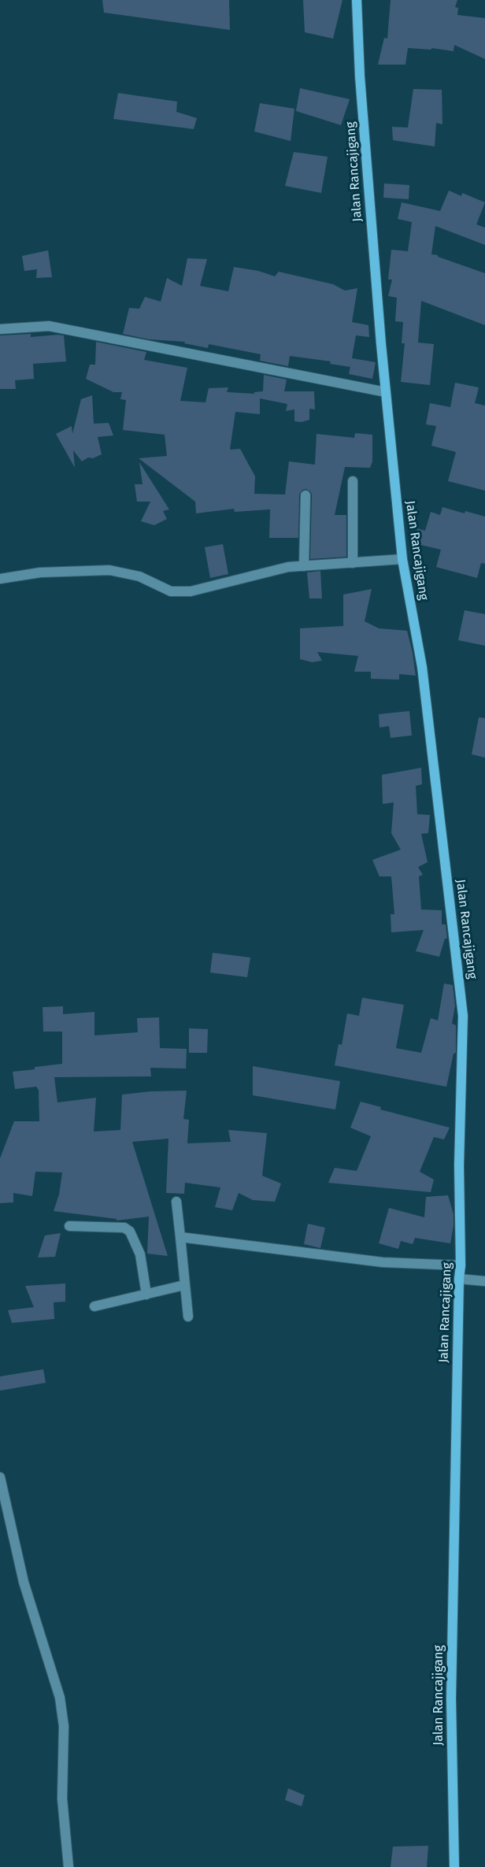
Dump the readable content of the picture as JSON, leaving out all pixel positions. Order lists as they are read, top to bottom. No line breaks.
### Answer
{"streets":{"main road":["Jalan Rancajigang"]}}
